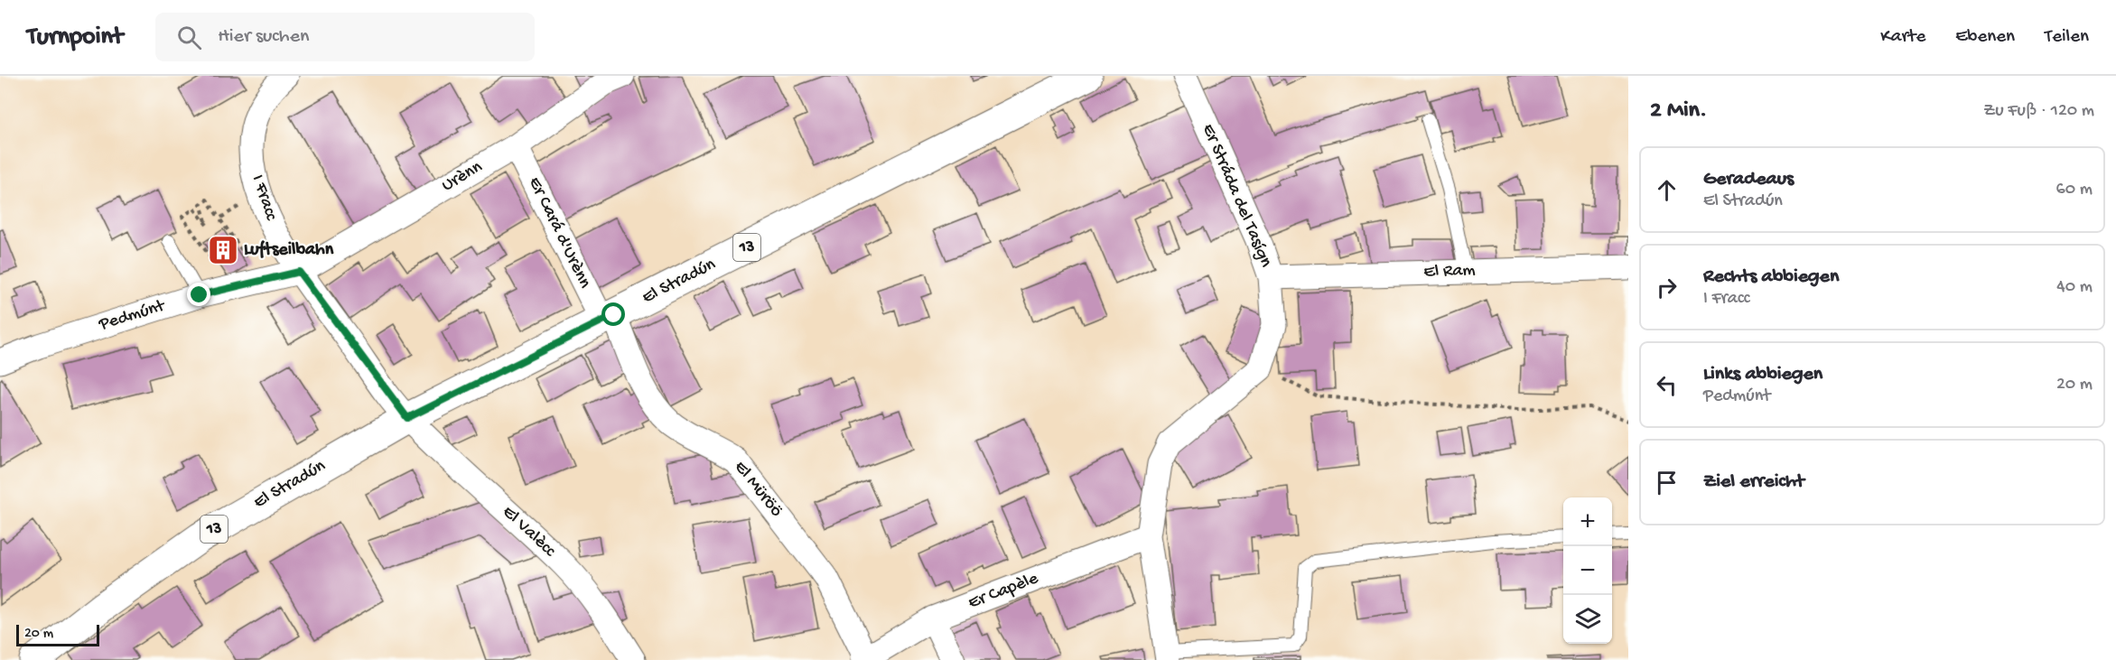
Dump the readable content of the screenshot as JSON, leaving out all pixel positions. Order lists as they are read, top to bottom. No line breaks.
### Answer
{"streets":{"main road":["13","El Stradún"],"street":["Urènn","Er Stráda del Tasígn","I Fracc","Er Cará d'Urènn","El Ram","Pedmúnt","El Müröö","El Valècc","Er Capèle"]},"crossings":[["Urènn","I Fracc"],["Urènn","Er Cará d'Urènn"],["Urènn","Pedmúnt"],["Er Stráda del Tasígn","El Ram"],["I Fracc","El Stradún"],["I Fracc","Pedmúnt"],["I Fracc","El Valècc"],["Er Cará d'Urènn","El Stradún"],["Er Cará d'Urènn","El Müröö"],["El Stradún","El Müröö"],["El Stradún","El Valècc"],["El Müröö","Er Capèle"]],"places":{"building":["Luftseilbahn"]},"scale_bar":"20 m","page":{"header":"Turnpoint","search":"Hier suchen","nav":["Karte","Ebenen","Teilen"],"heading":["2 Min.","Zu Fuß · 120 m"],"list":[["Geradeaus","El Stradún","60 m"],["Rechts abbiegen","I Fracc","40 m"],["Links abbiegen","Pedmúnt","20 m"],"Ziel erreicht"],"map_buttons":["+","−"],"scale":"20 m"}}
